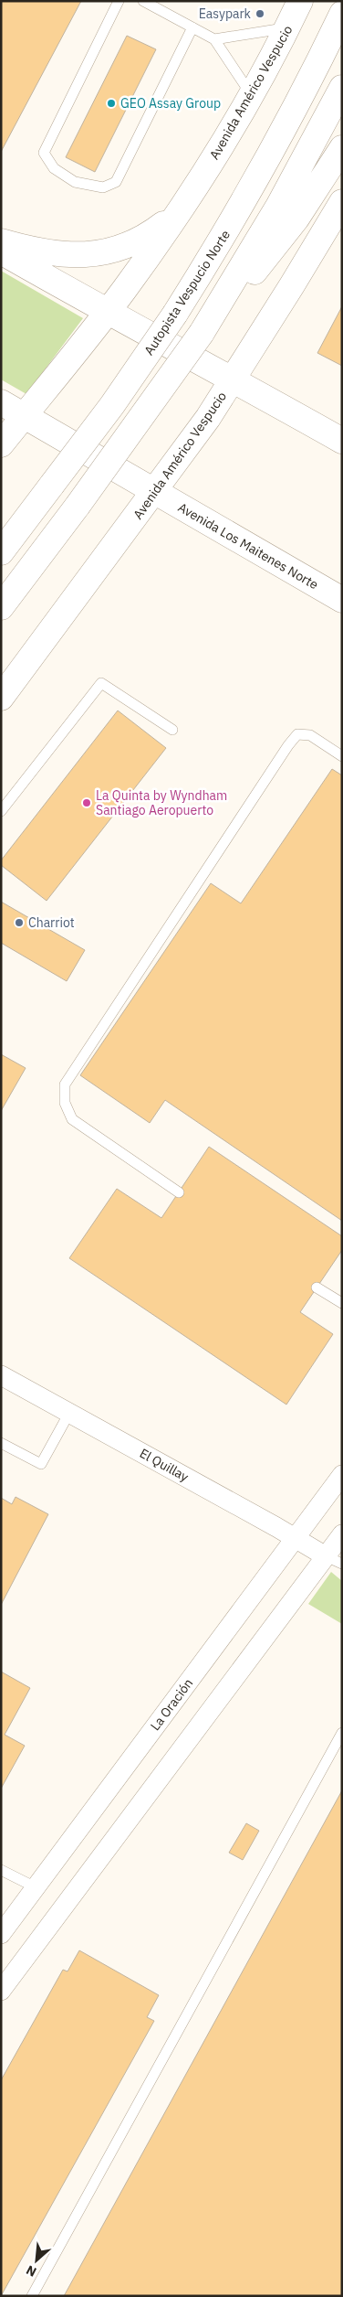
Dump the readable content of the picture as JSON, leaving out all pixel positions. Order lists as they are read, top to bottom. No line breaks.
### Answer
{"streets":{"main road":["Avenida Américo Vespucio","Autopista Vespucio Norte","Avenida Los Maitenes Norte"],"street":["El Quillay","La Oración"]},"crossings":[["Avenida Américo Vespucio","Avenida Los Maitenes Norte"],["El Quillay","La Oración"]],"places":["Easypark","GEO Assay Group","La Quinta by Wyndham Santiago Aeropuerto","Charriot"],"north":"bottom left"}
